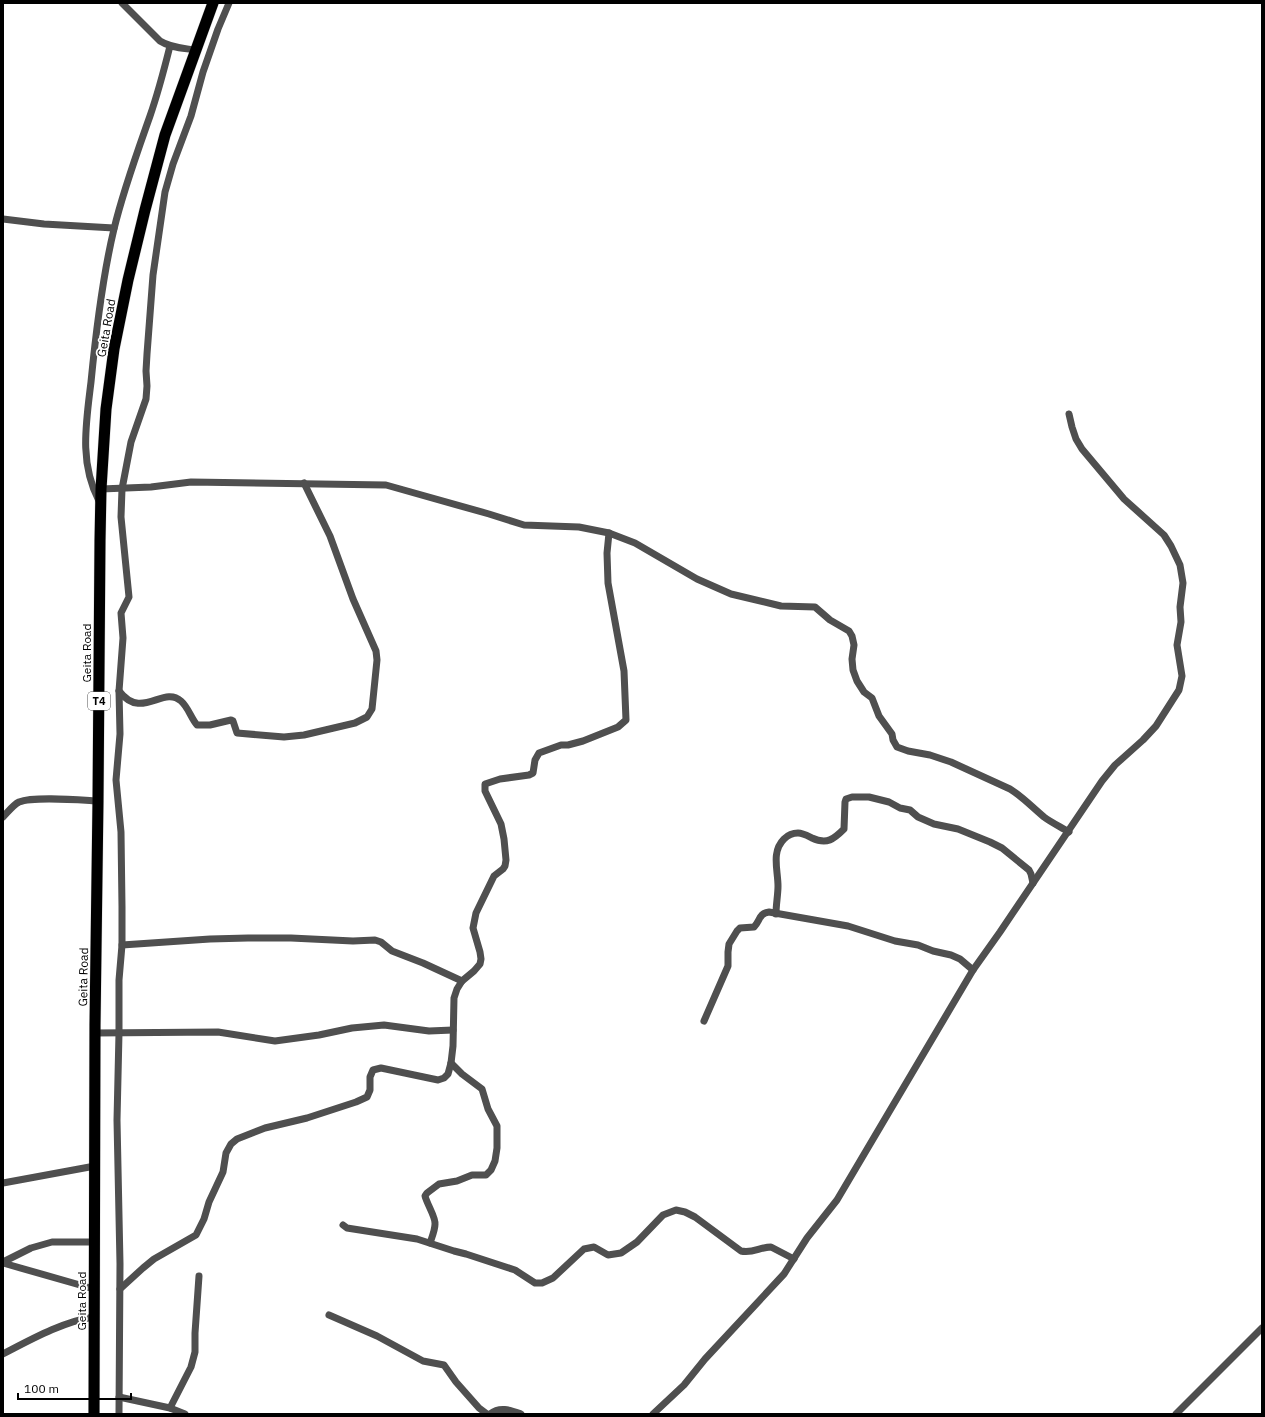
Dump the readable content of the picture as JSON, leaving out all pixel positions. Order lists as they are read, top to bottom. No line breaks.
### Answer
{"streets":{"highway":["Geita Road","T4"]},"scale_bar":"100 m"}
